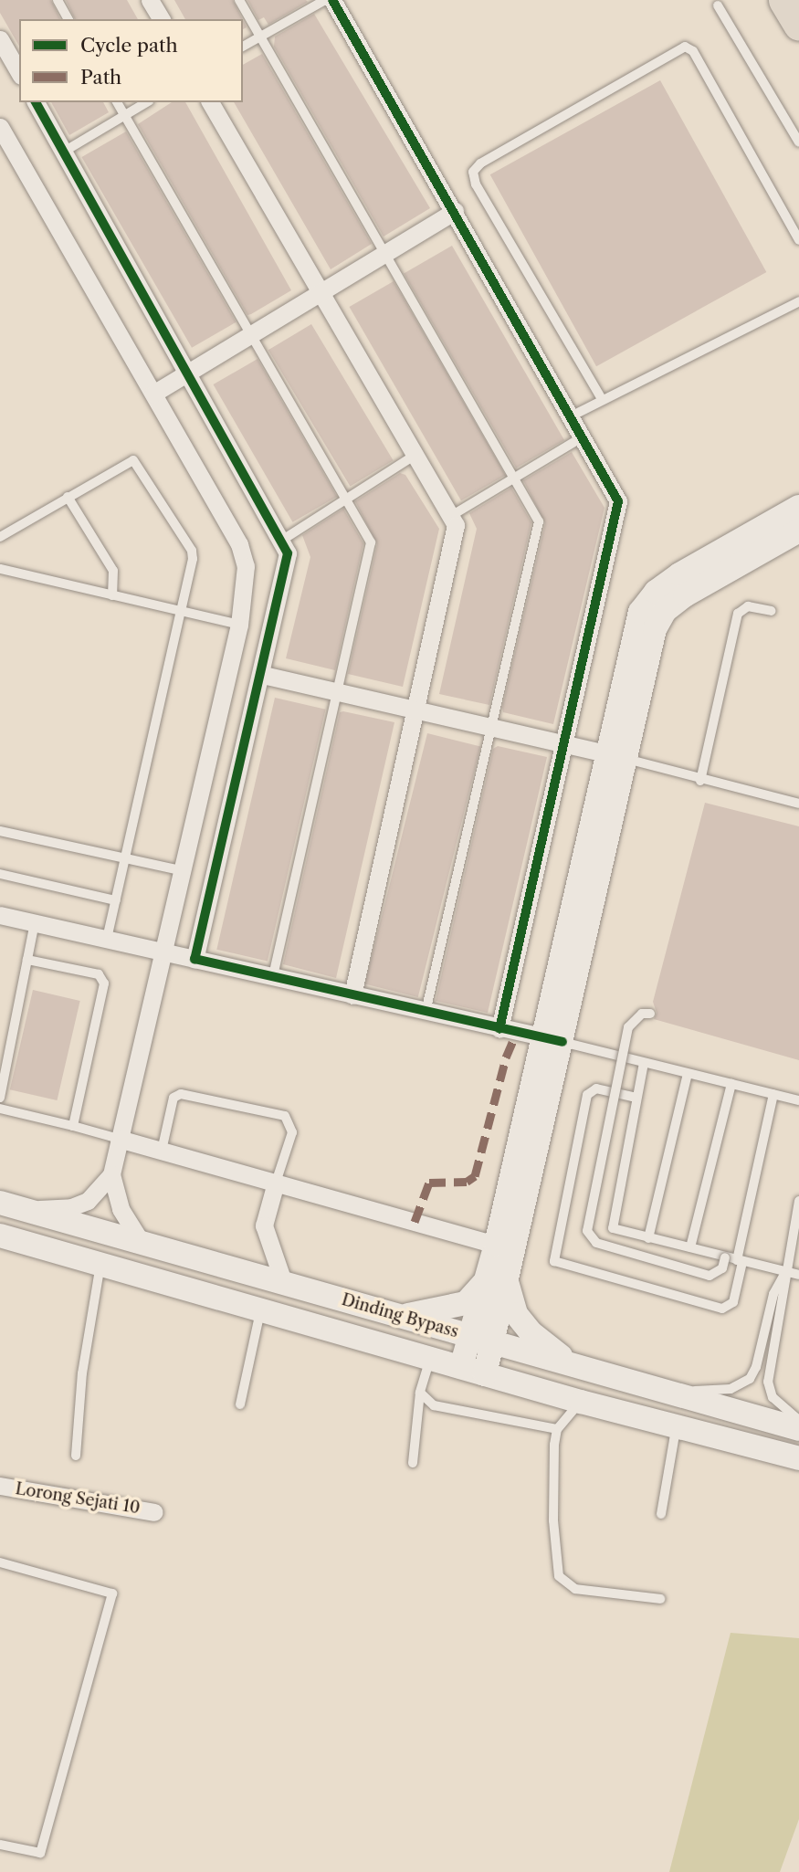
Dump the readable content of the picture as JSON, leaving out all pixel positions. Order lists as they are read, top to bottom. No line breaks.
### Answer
{"streets":{"main road":["Dinding Bypass"],"street":["Lorong Sejati 10"]},"legend":["Cycle path","Path"]}
